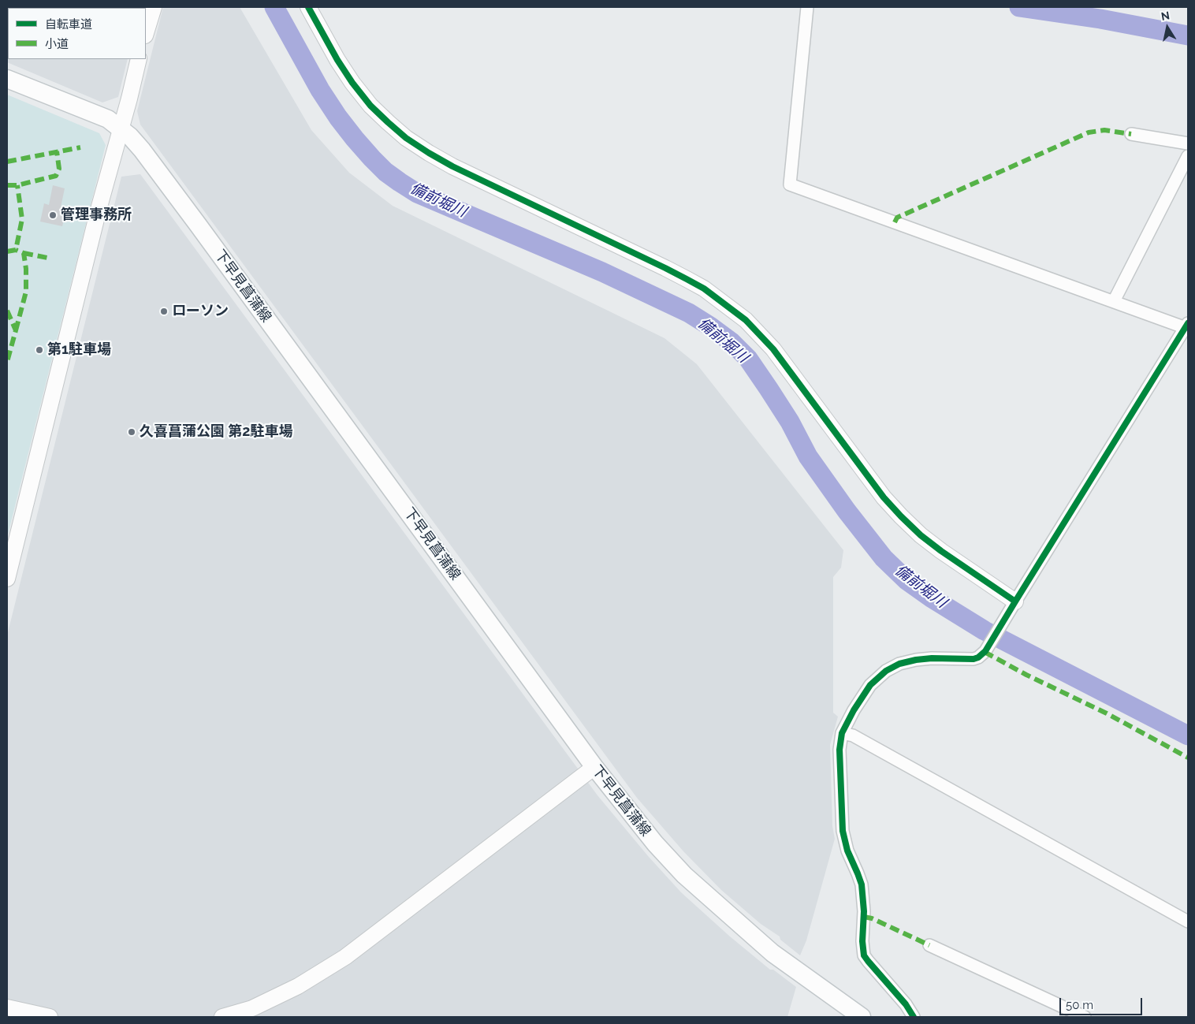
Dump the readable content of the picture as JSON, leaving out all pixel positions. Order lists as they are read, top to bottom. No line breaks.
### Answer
{"streets":{"main road":["下早見菖蒲線"]},"water":["備前堀川"],"places":["管理事務所","ローソン","第1駐車場","久喜菖蒲公園 第2駐車場"],"legend":["自転車道","小道"],"scale_bar":"50 m","north":"top"}
